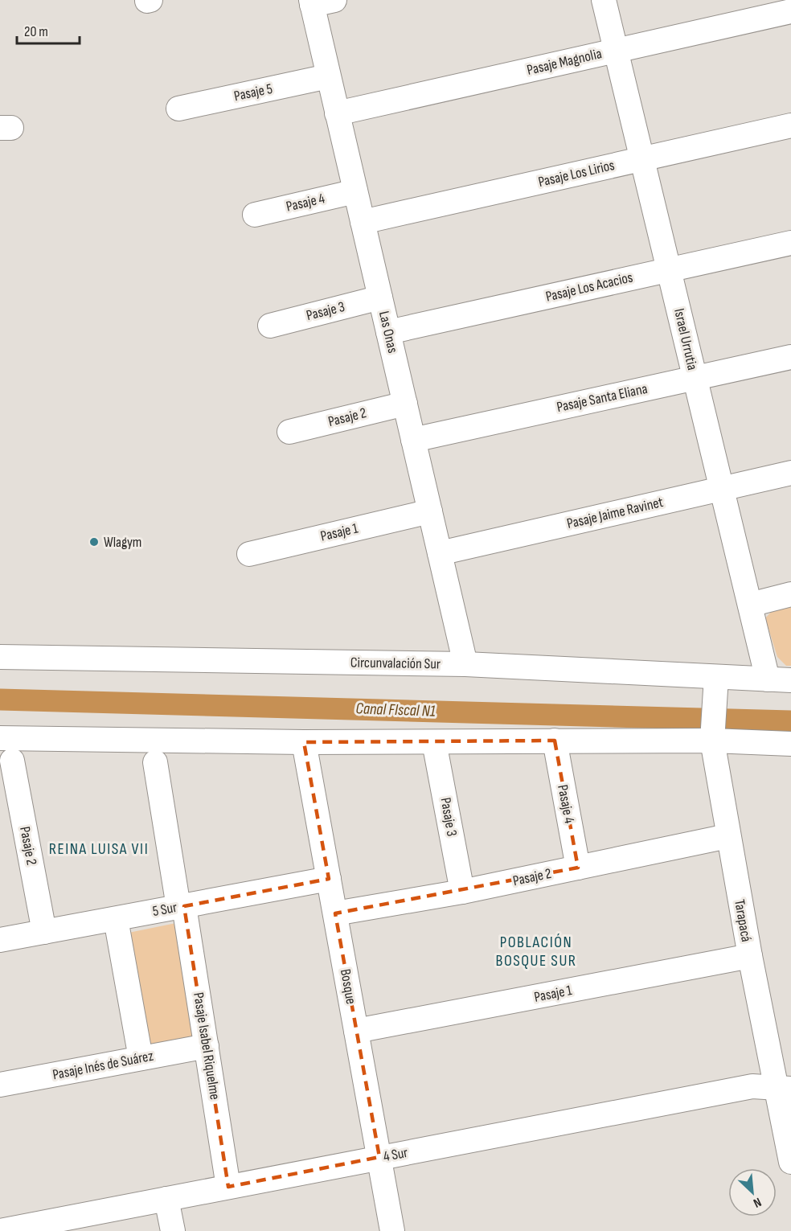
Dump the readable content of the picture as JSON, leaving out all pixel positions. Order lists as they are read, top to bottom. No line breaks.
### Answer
{"streets":{"street":["Pasaje Magnolia","Pasaje 5","Pasaje Los Lirios","Pasaje 4","Pasaje Los Acacios","Pasaje 3","Las Onas","Israel Urrutia","Pasaje Santa Eliana","Pasaje 2","Pasaje Jaime Ravinet","Pasaje 1","Circunvalación Sur","5 Sur","Tarapacá","Bosque","Pasaje Isabel Riquelme","Pasaje Inés de Suárez","4 Sur"]},"crossings":[["Pasaje Magnolia","Las Onas"],["Pasaje Magnolia","Israel Urrutia"],["Pasaje 5","Las Onas"],["Pasaje Los Lirios","Las Onas"],["Pasaje Los Lirios","Israel Urrutia"],["Pasaje 4","Las Onas"],["Pasaje 4","Pasaje 2"],["Pasaje Los Acacios","Las Onas"],["Pasaje Los Acacios","Israel Urrutia"],["Pasaje 3","Las Onas"],["Pasaje 3","Pasaje 2"],["Las Onas","Pasaje Santa Eliana"],["Las Onas","Pasaje 2"],["Las Onas","Pasaje Jaime Ravinet"],["Las Onas","Pasaje 1"],["Las Onas","Circunvalación Sur"],["Israel Urrutia","Pasaje Santa Eliana"],["Israel Urrutia","Pasaje Jaime Ravinet"],["Israel Urrutia","Circunvalación Sur"],["Pasaje 2","5 Sur"],["Pasaje 2","Tarapacá"],["Pasaje 2","Bosque"],["Pasaje 1","Tarapacá"],["Pasaje 1","Bosque"],["Circunvalación Sur","Tarapacá"],["5 Sur","Bosque"],["5 Sur","Pasaje Isabel Riquelme"],["Tarapacá","4 Sur"],["Bosque","4 Sur"],["Pasaje Isabel Riquelme","Pasaje Inés de Suárez"],["Pasaje Isabel Riquelme","4 Sur"]],"districts":["REINA LUISA VII","POBLACIÓN BOSQUE SUR"],"water":["Canal FIscal N1"],"places":["Wlagym"],"scale_bar":"20 m","north":"bottom right"}
